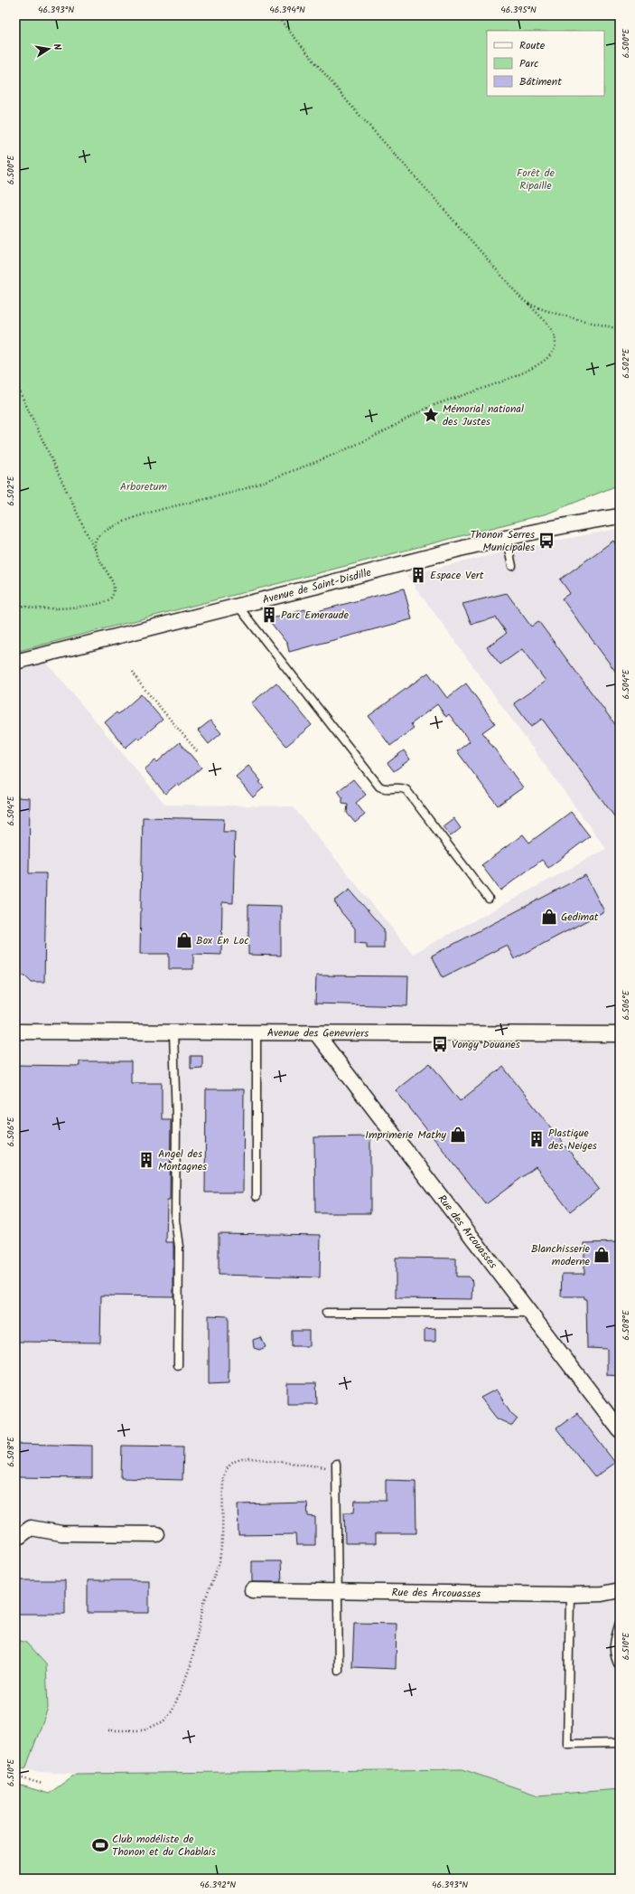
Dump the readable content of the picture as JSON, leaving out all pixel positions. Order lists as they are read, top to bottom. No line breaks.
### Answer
{"streets":{"street":["Avenue de Saint-Disdille","Avenue des Genevriers","Rue des Arcouasses"]},"crossings":[["Avenue des Genevriers","Rue des Arcouasses"]],"parks":["Forêt de Ripaille","Arboretum"],"places":{"place":["Mémorial national des Justes"],"bus stop":["Thonon Serres Municipales","Vongy Douanes"],"building":["Espace Vert","Parc Emeraude","Plastique des Neiges","Angel des Montagnes"],"shop":["Gedimat","Box En Loc","Imprimerie Mathy","Blanchisserie moderne"],"sports":["Club modéliste de Thonon et du Chablais"]},"legend":["Route","Parc","Bâtiment"],"north":"right","coordinates":["46.393°N","46.394°N","46.395°N","6.500°E","6.502°E","6.504°E","6.506°E","6.508°E","6.510°E","46.392°N"]}
